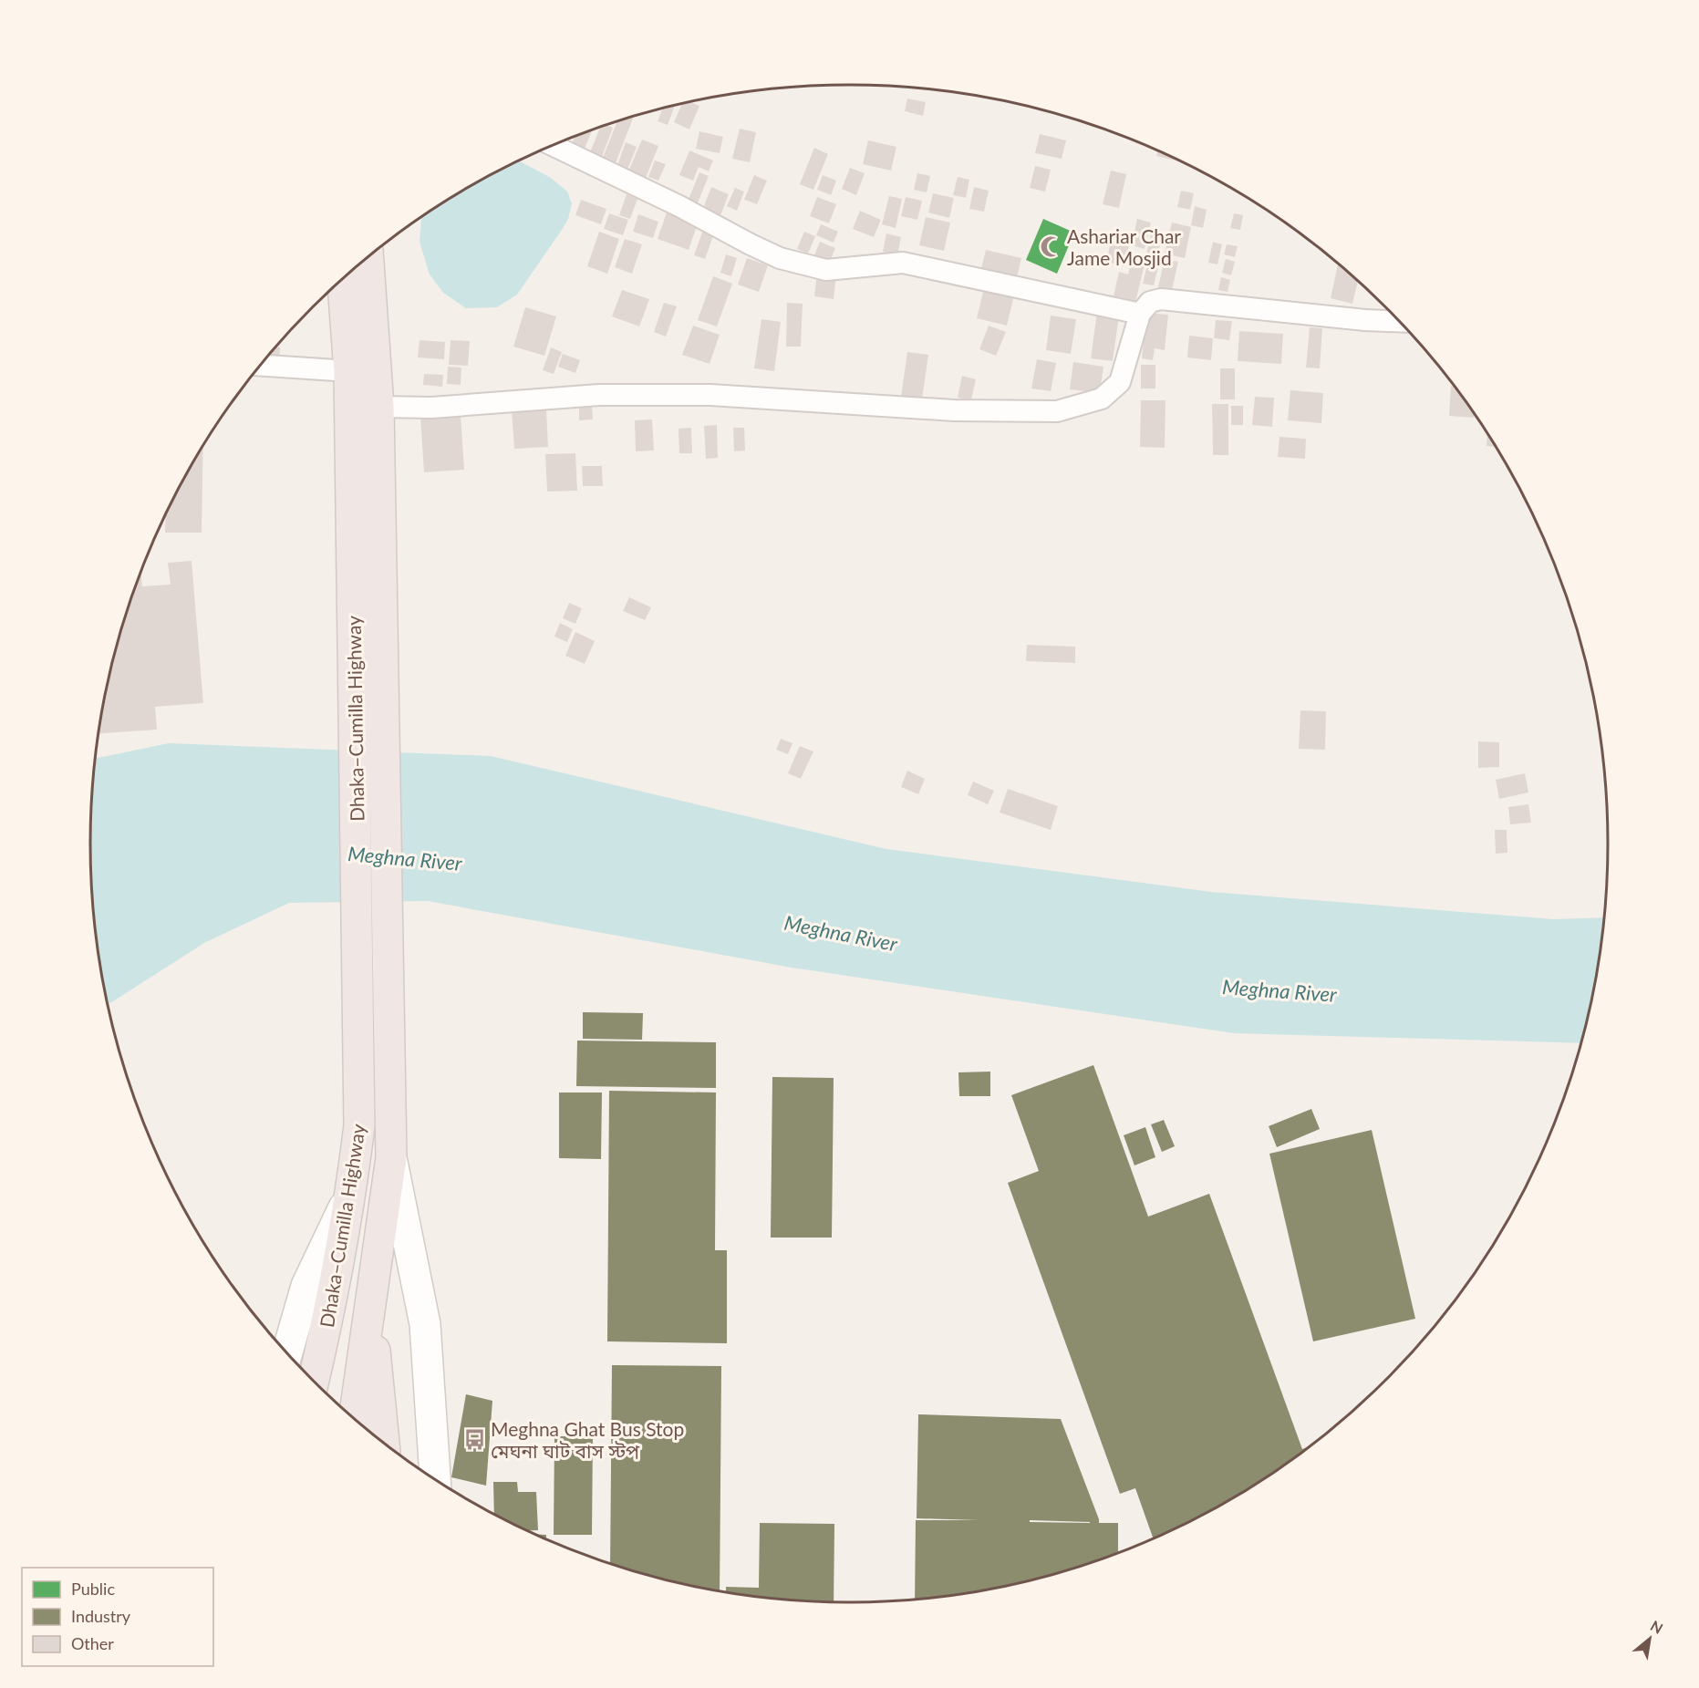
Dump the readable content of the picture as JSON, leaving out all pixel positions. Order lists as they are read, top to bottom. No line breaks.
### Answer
{"streets":{"highway":["Dhaka–Cumilla Highway"]},"water":["Meghna River"],"places":{"mosque":["Ashariar Char Jame Mosjid"],"bus stop":["Meghna Ghat Bus Stop মেঘনা ঘাট বাস স্টপ"]},"legend":["Public","Industry","Other"],"north":"top right"}
